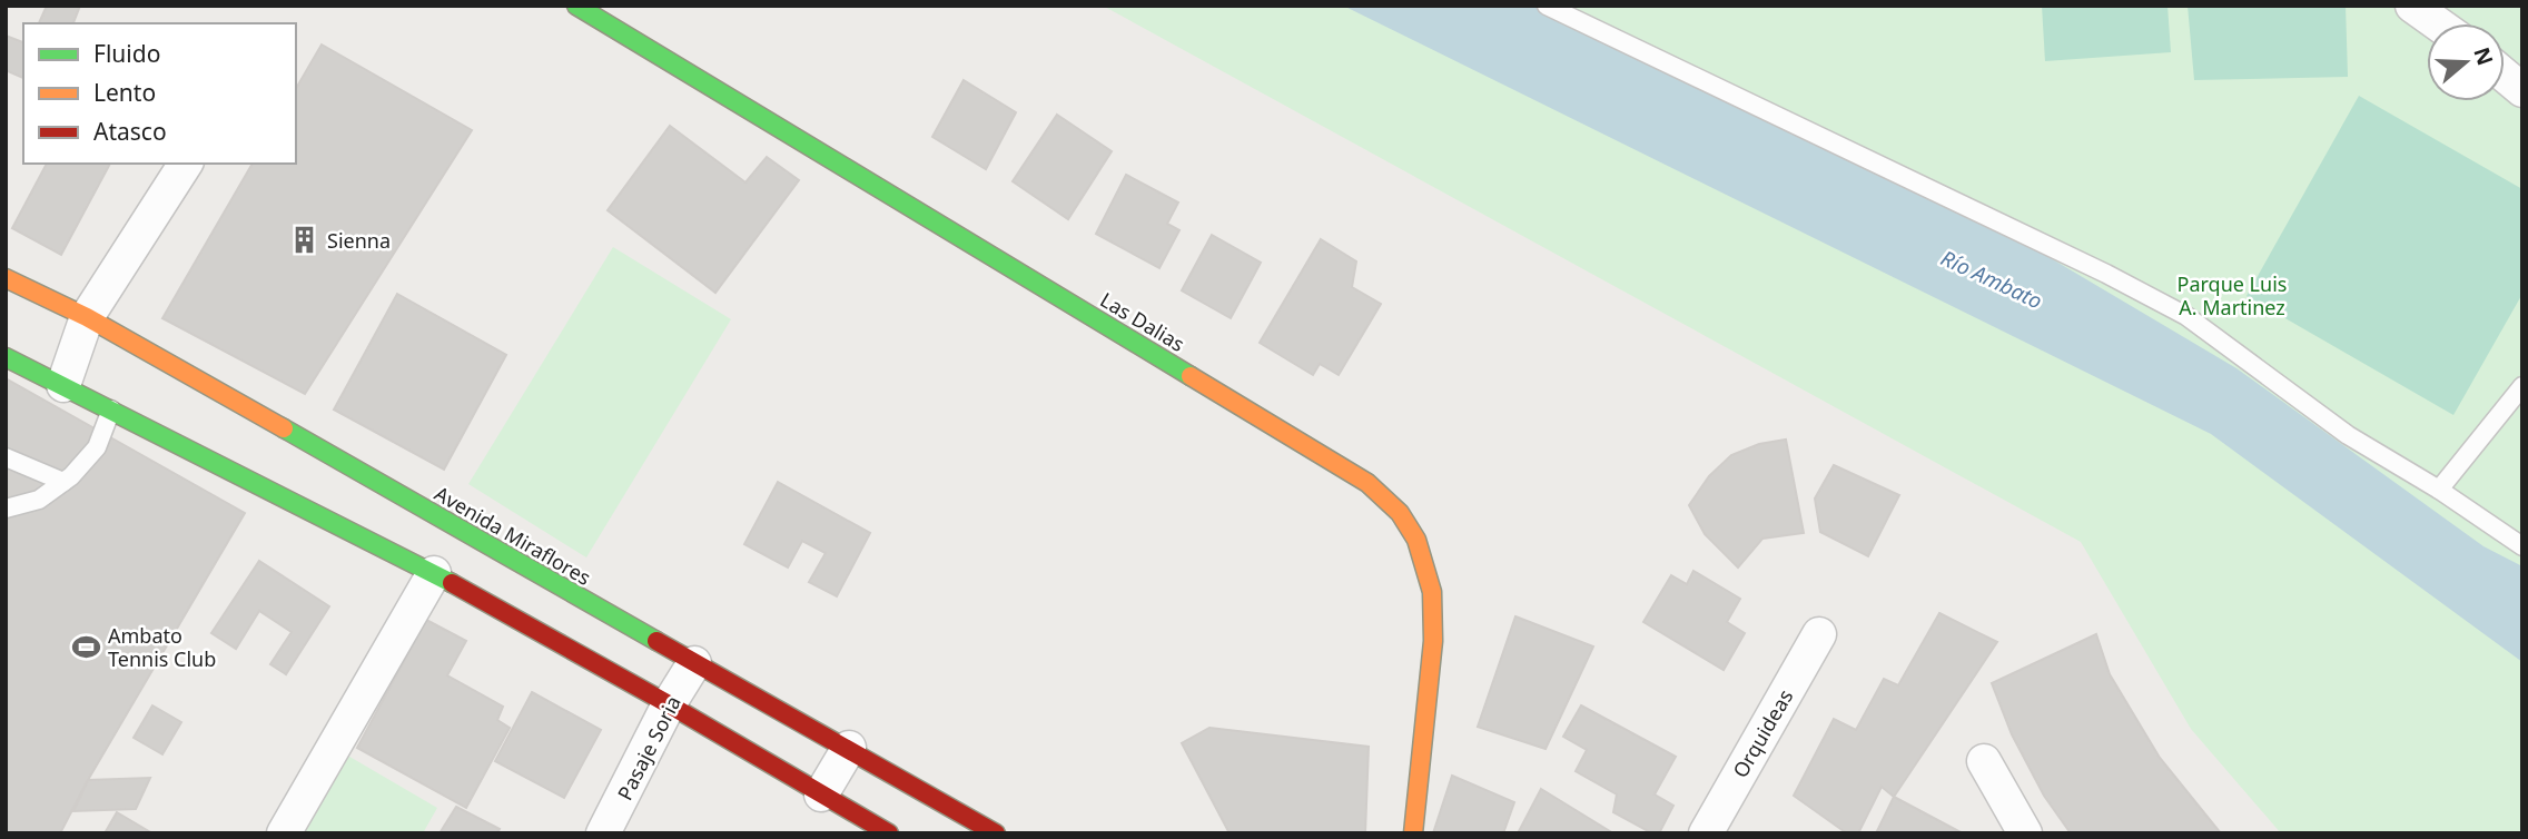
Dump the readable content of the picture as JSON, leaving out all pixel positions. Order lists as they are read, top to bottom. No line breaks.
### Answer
{"streets":{"main road":["Las Dalias","Avenida Miraflores"],"street":["Orquideas","Pasaje Soria"]},"crossings":[["Avenida Miraflores","Pasaje Soria"]],"water":["Río Ambato"],"parks":["Parque Luis A. Martinez"],"places":{"building":["Sienna"],"sports":["Ambato Tennis Club"]},"legend":["Fluido","Lento","Atasco"],"north":"right"}
